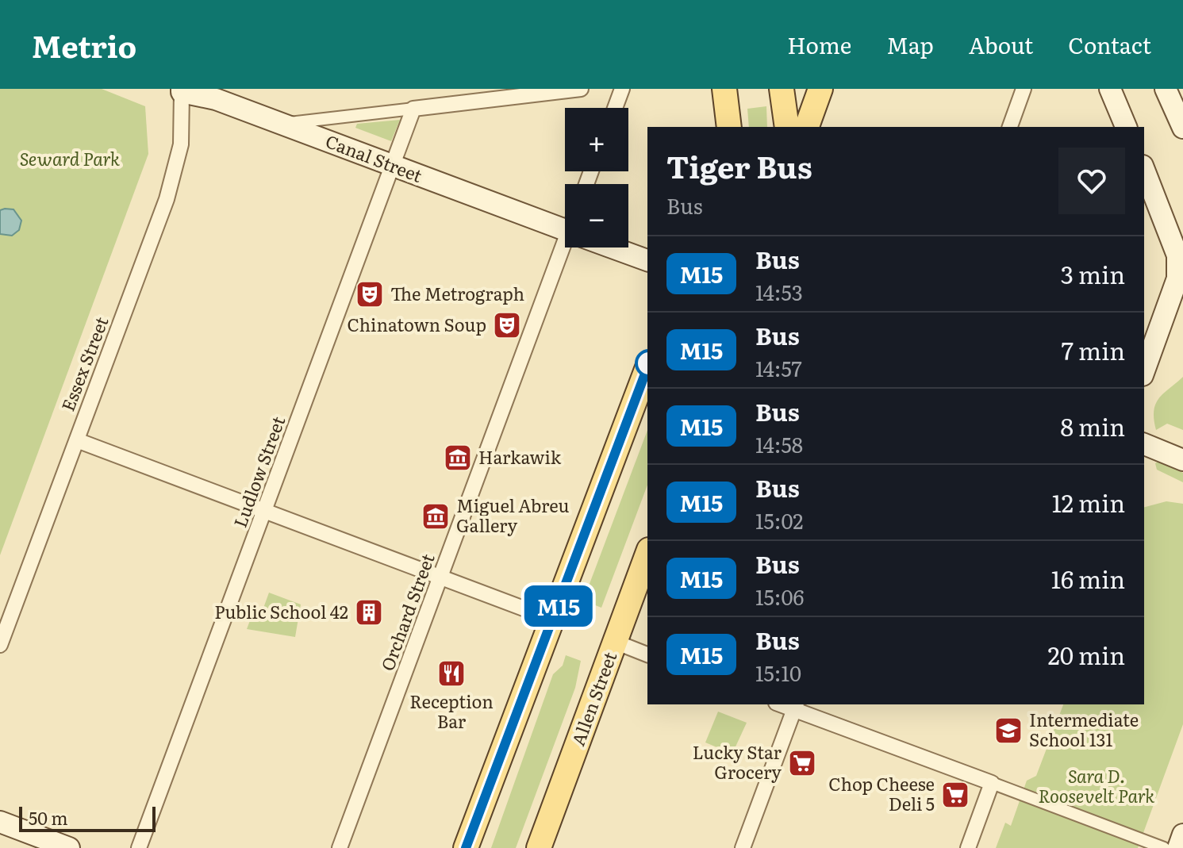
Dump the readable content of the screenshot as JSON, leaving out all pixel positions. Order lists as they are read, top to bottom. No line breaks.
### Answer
{"streets":{"main road":["Canal Street","Allen Street"],"street":["Essex Street","Ludlow Street","Orchard Street"]},"crossings":[["Canal Street","Essex Street"],["Canal Street","Ludlow Street"]],"parks":["Seward Park","Sara D. Roosevelt Park"],"places":{"theatre":["The Metrograph","Chinatown Soup"],"museum":["Harkawik","Miguel Abreu Gallery"],"building":["Public School 42"],"restaurant":["Reception Bar"],"school or university":["Intermediate School 131"],"supermarket":["Lucky Star Grocery","Chop Cheese Deli 5"]},"lines":["bus line M15"],"scale_bar":"50 m","page":{"header":"Metrio","nav":["Home","Map","About","Contact"],"on_map":"M15","map_buttons":["+","−"],"heading":["Tiger Bus","Bus"],"list":[{"mark":"M15","name":"Bus","note":"14:53","value":"3 min"},{"mark":"M15","name":"Bus","note":"14:57","value":"7 min"},{"mark":"M15","name":"Bus","note":"14:58","value":"8 min"},{"mark":"M15","name":"Bus","note":"15:02","value":"12 min"},{"mark":"M15","name":"Bus","note":"15:06","value":"16 min"},{"mark":"M15","name":"Bus","note":"15:10","value":"20 min"}],"scale":"50 m"}}
